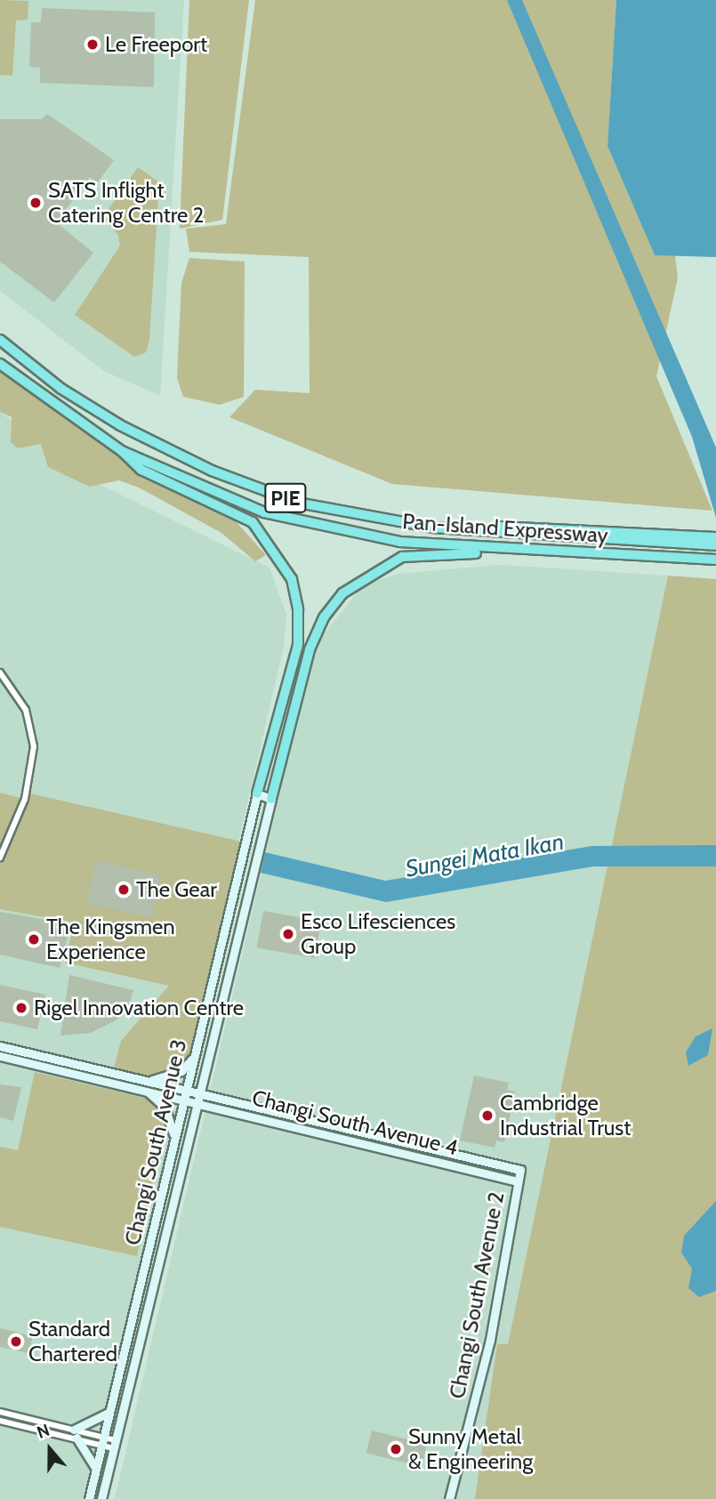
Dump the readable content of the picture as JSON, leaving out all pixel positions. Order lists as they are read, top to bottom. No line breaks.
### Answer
{"streets":{"highway":["PIE","Pan-Island Expressway"],"street":["Changi South Avenue 4","Changi South Avenue 3","Changi South Avenue 2"]},"crossings":[["Changi South Avenue 4","Changi South Avenue 3"],["Changi South Avenue 4","Changi South Avenue 2"]],"water":["Sungei Mata Ikan"],"places":["Le Freeport","SATS Inflight Catering Centre 2","The Gear","Esco Lifesciences Group","The Kingsmen Experience","Rigel Innovation Centre","Cambridge Industrial Trust","Standard Chartered","Sunny Metal & Engineering"],"north":"top"}
